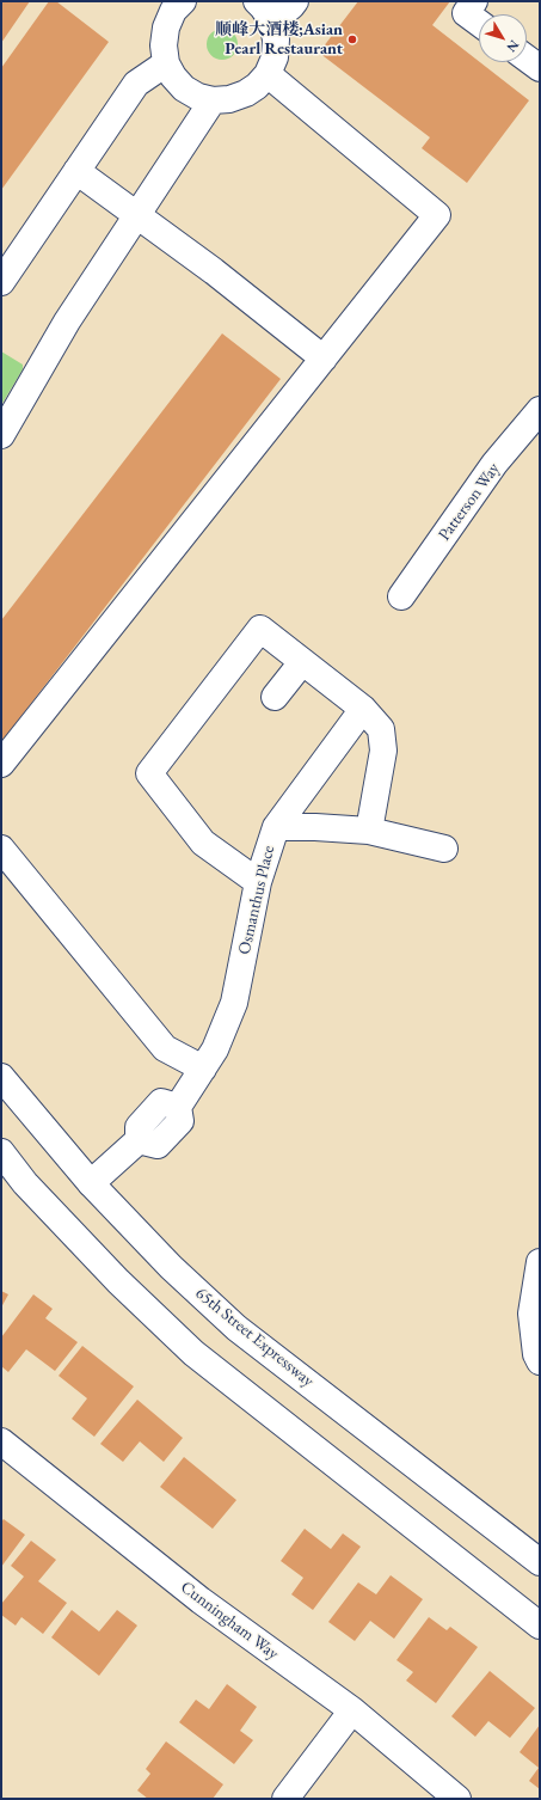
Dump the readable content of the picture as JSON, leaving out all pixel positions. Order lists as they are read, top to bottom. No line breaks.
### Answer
{"streets":{"main road":["Patterson Way","Osmanthus Place","65th Street Expressway","Cunningham Way"]},"crossings":[["Osmanthus Place","65th Street Expressway"]],"places":["顺峰大酒楼;Asian Pearl Restaurant"],"north":"bottom right"}
